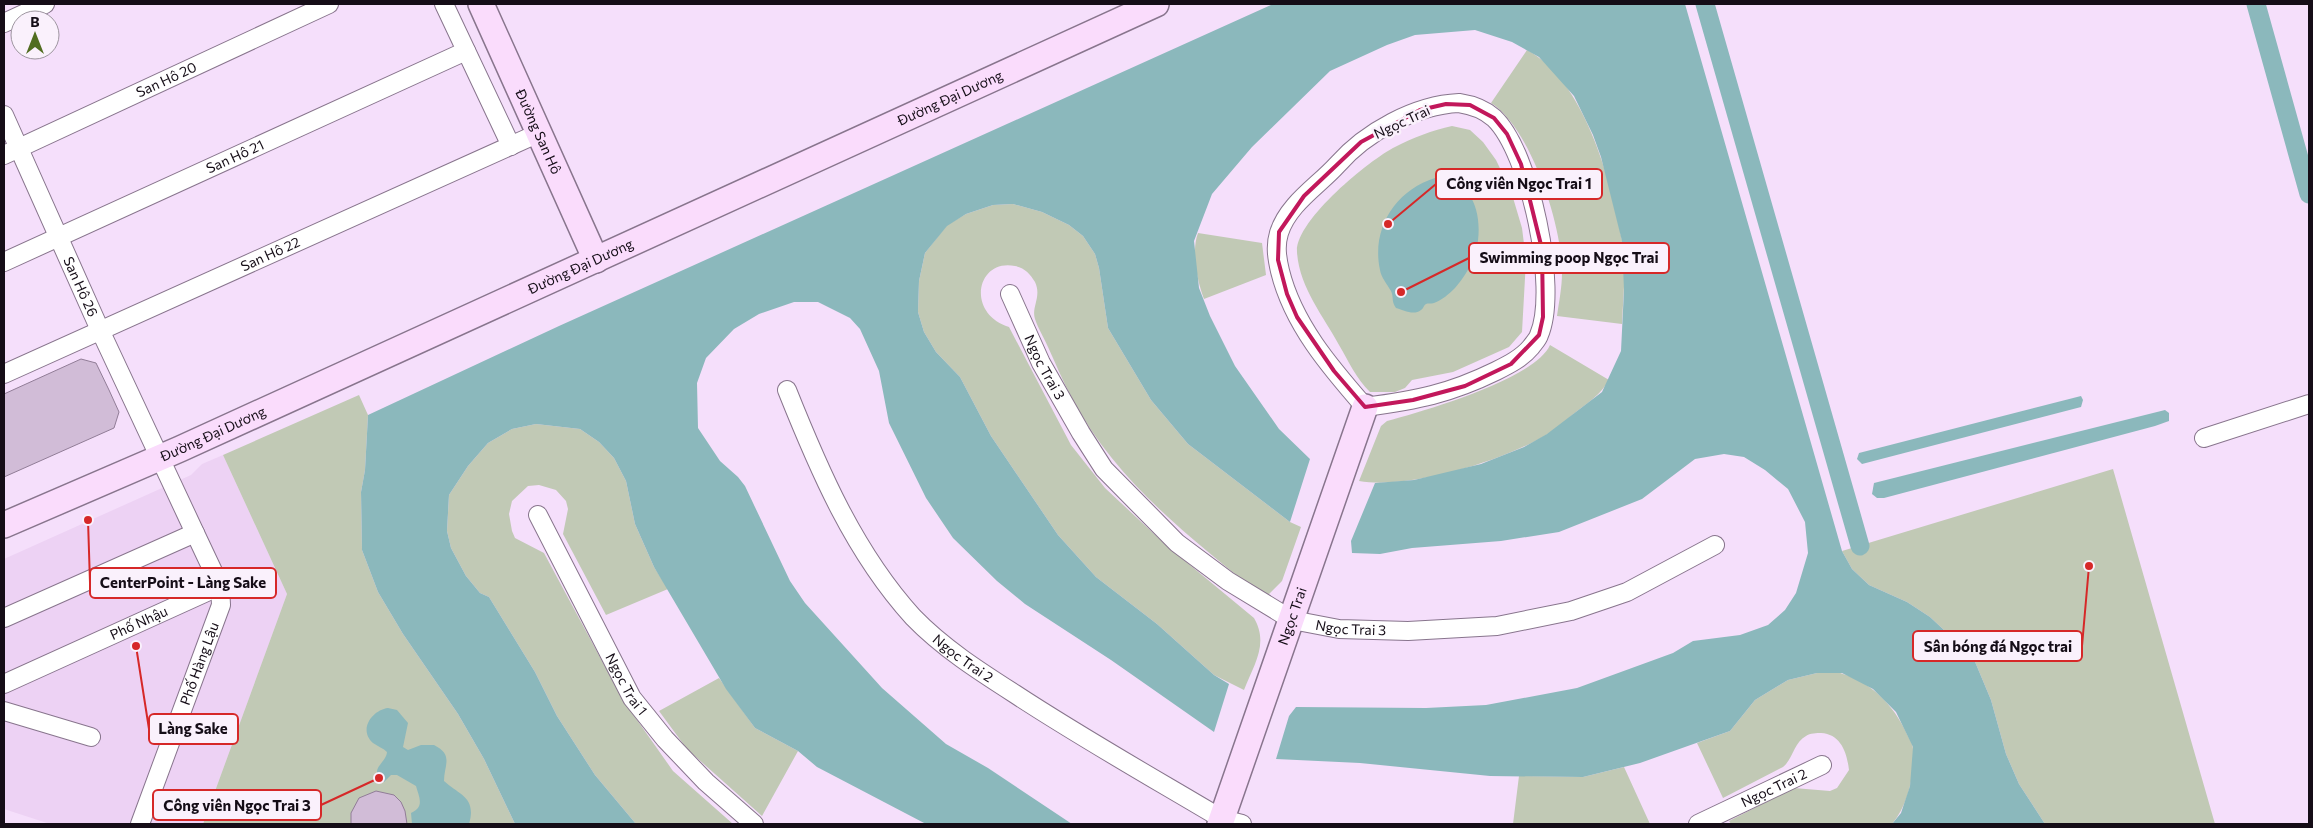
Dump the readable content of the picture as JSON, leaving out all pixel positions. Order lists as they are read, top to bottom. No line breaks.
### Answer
{"streets":{"street":["San Hô 20","Đường Đại Dương","Ngọc Trai","Đường San Hô","San Hô 21","San Hô 22","San Hô 26","Ngọc Trai 3","Phố Nhậu","Ngọc Trai 2","Phố Hàng Lậu","Ngọc Trai 1"]},"crossings":[["San Hô 20","San Hô 26"],["Đường Đại Dương","Đường San Hô"],["Đường Đại Dương","San Hô 26"],["Ngọc Trai","Ngọc Trai 3"],["Ngọc Trai","Ngọc Trai 2"],["Đường San Hô","San Hô 22"],["San Hô 21","San Hô 26"],["San Hô 22","San Hô 26"],["Phố Nhậu","Phố Hàng Lậu"]],"places":["Công viên Ngọc Trai 1","Swimming poop Ngọc Trai","CenterPoint - Làng Sake","Sân bóng đá Ngọc trai","Làng Sake","Công viên Ngọc Trai 3"],"north":"top"}
